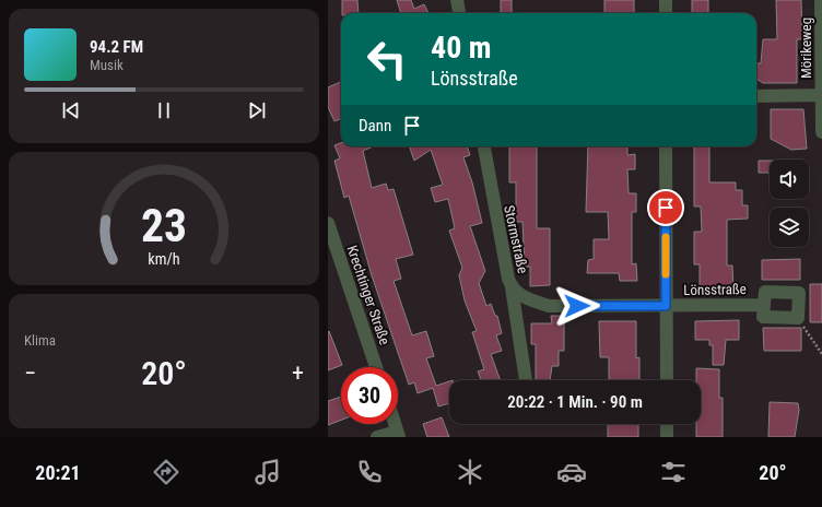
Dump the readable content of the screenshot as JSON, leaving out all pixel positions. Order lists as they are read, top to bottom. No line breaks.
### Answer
{"streets":{"street":["Mörikeweg","Stormstraße","Lönsstraße","Krechtinger Straße"]},"crossings":[["Stormstraße","Lönsstraße"]],"page":{"turn":["40 m","Lönsstraße"],"song":["94.2 FM","Musik"],"then":"Dann","tile":"Klima","heat":["−","20°","+"],"limit":"30","trip":"20:22 · 1 Min. · 90 m","tabs":["20:21","20°"],"gauge":["23","km/h"]}}
